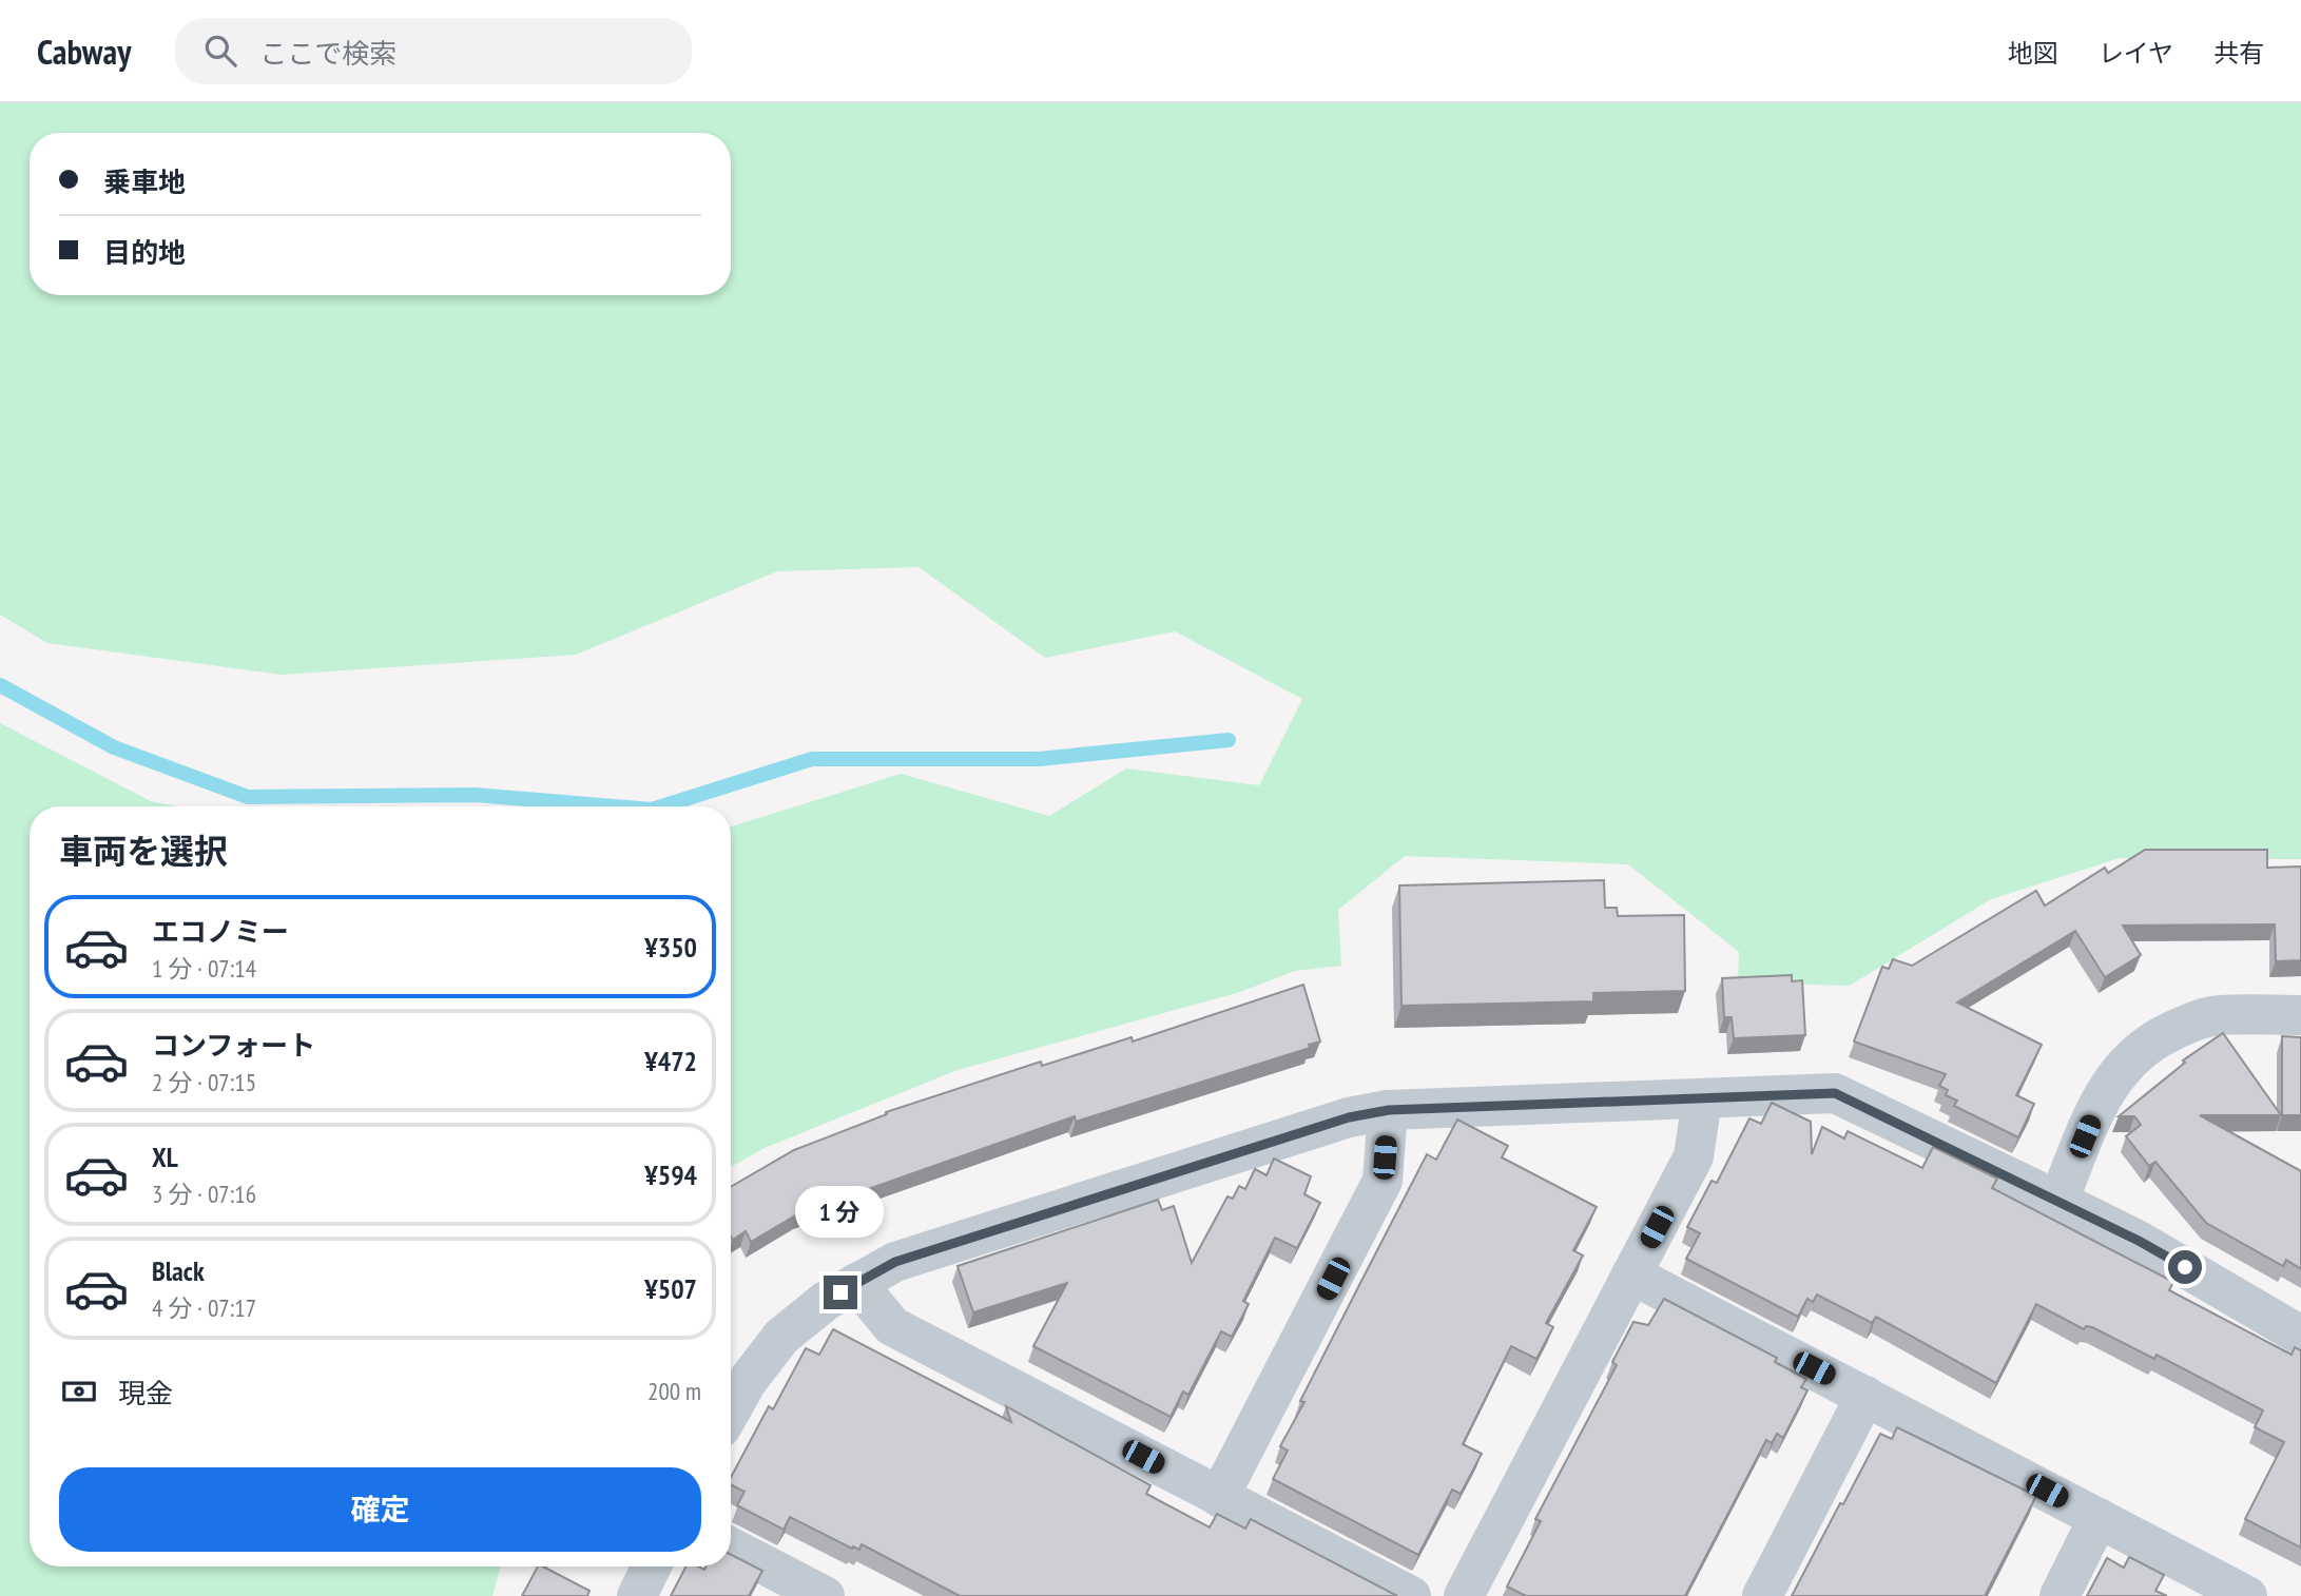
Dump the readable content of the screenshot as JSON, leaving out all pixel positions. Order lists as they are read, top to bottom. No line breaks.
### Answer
{"page":{"header":"Cabway","search":"ここで検索","nav":["地図","レイヤ","共有"],"banner":["乗車地","目的地"],"heading":"車両を選択","list":[{"name":"エコノミー","note":"1 分 · 07:14","value":"¥350"},{"name":"コンフォート","note":"2 分 · 07:15","value":"¥472"},{"name":"XL","note":"3 分 · 07:16","value":"¥594"},{"name":"Black","note":"4 分 · 07:17","value":"¥507"}],"bubble":"1 分","pay":["現金","200 m"],"buttons":"確定"}}
